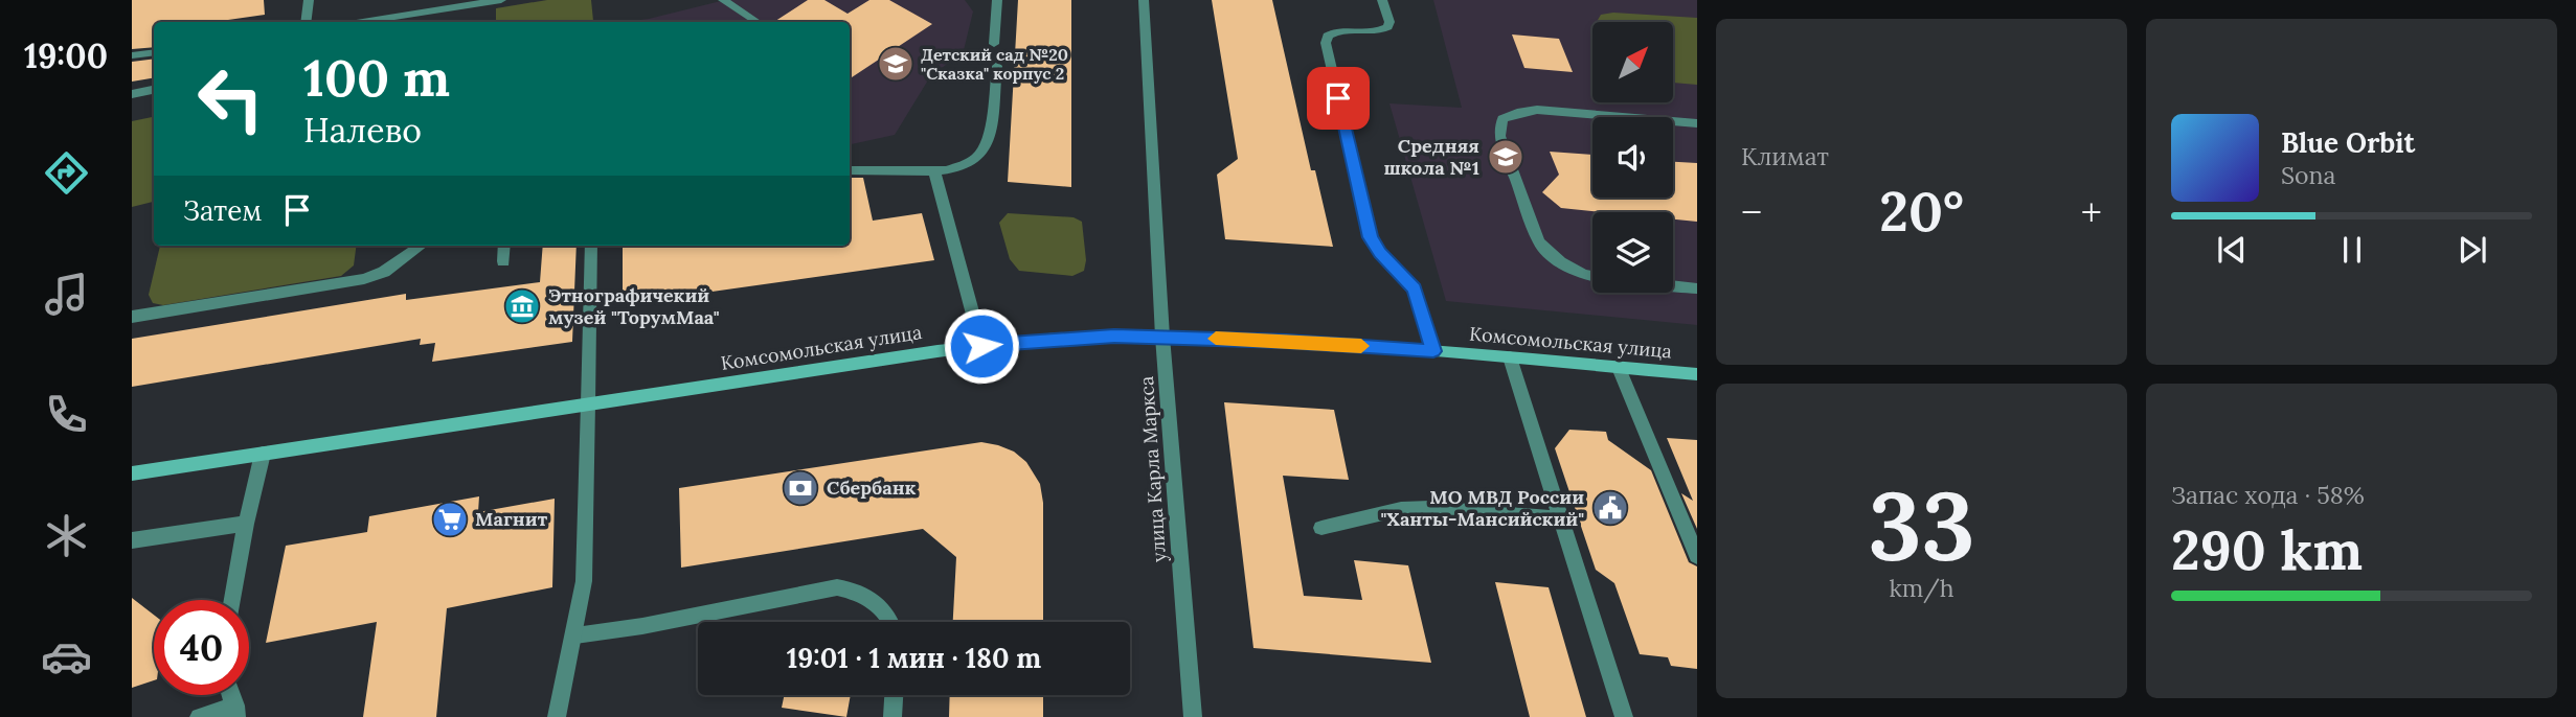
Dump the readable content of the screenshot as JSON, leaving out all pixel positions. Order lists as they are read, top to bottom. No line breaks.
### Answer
{"streets":{"street":["Комсомольская улица","улица Карла Маркса"]},"crossings":[["Комсомольская улица","улица Карла Маркса"]],"places":{"school or university":["Детский сад №20 \"Сказка\" корпус 2","Средняя школа №1"],"museum":["Этнографичекий музей \"ТорумМаа\""],"bank":["Сбербанк"],"public building":["МО МВД России \"Ханты-Мансийский\""],"supermarket":["Магнит"]},"north":"top right","page":{"tabs":"19:00","tile":["Климат",["33","km/h"],["Запас хода · 58%","290 km"]],"turn":["100 m","Налево"],"song":["Blue Orbit","Sona"],"then":"Затем","heat":["−","20°","+"],"limit":"40","trip":"19:01 · 1 мин · 180 m"}}
